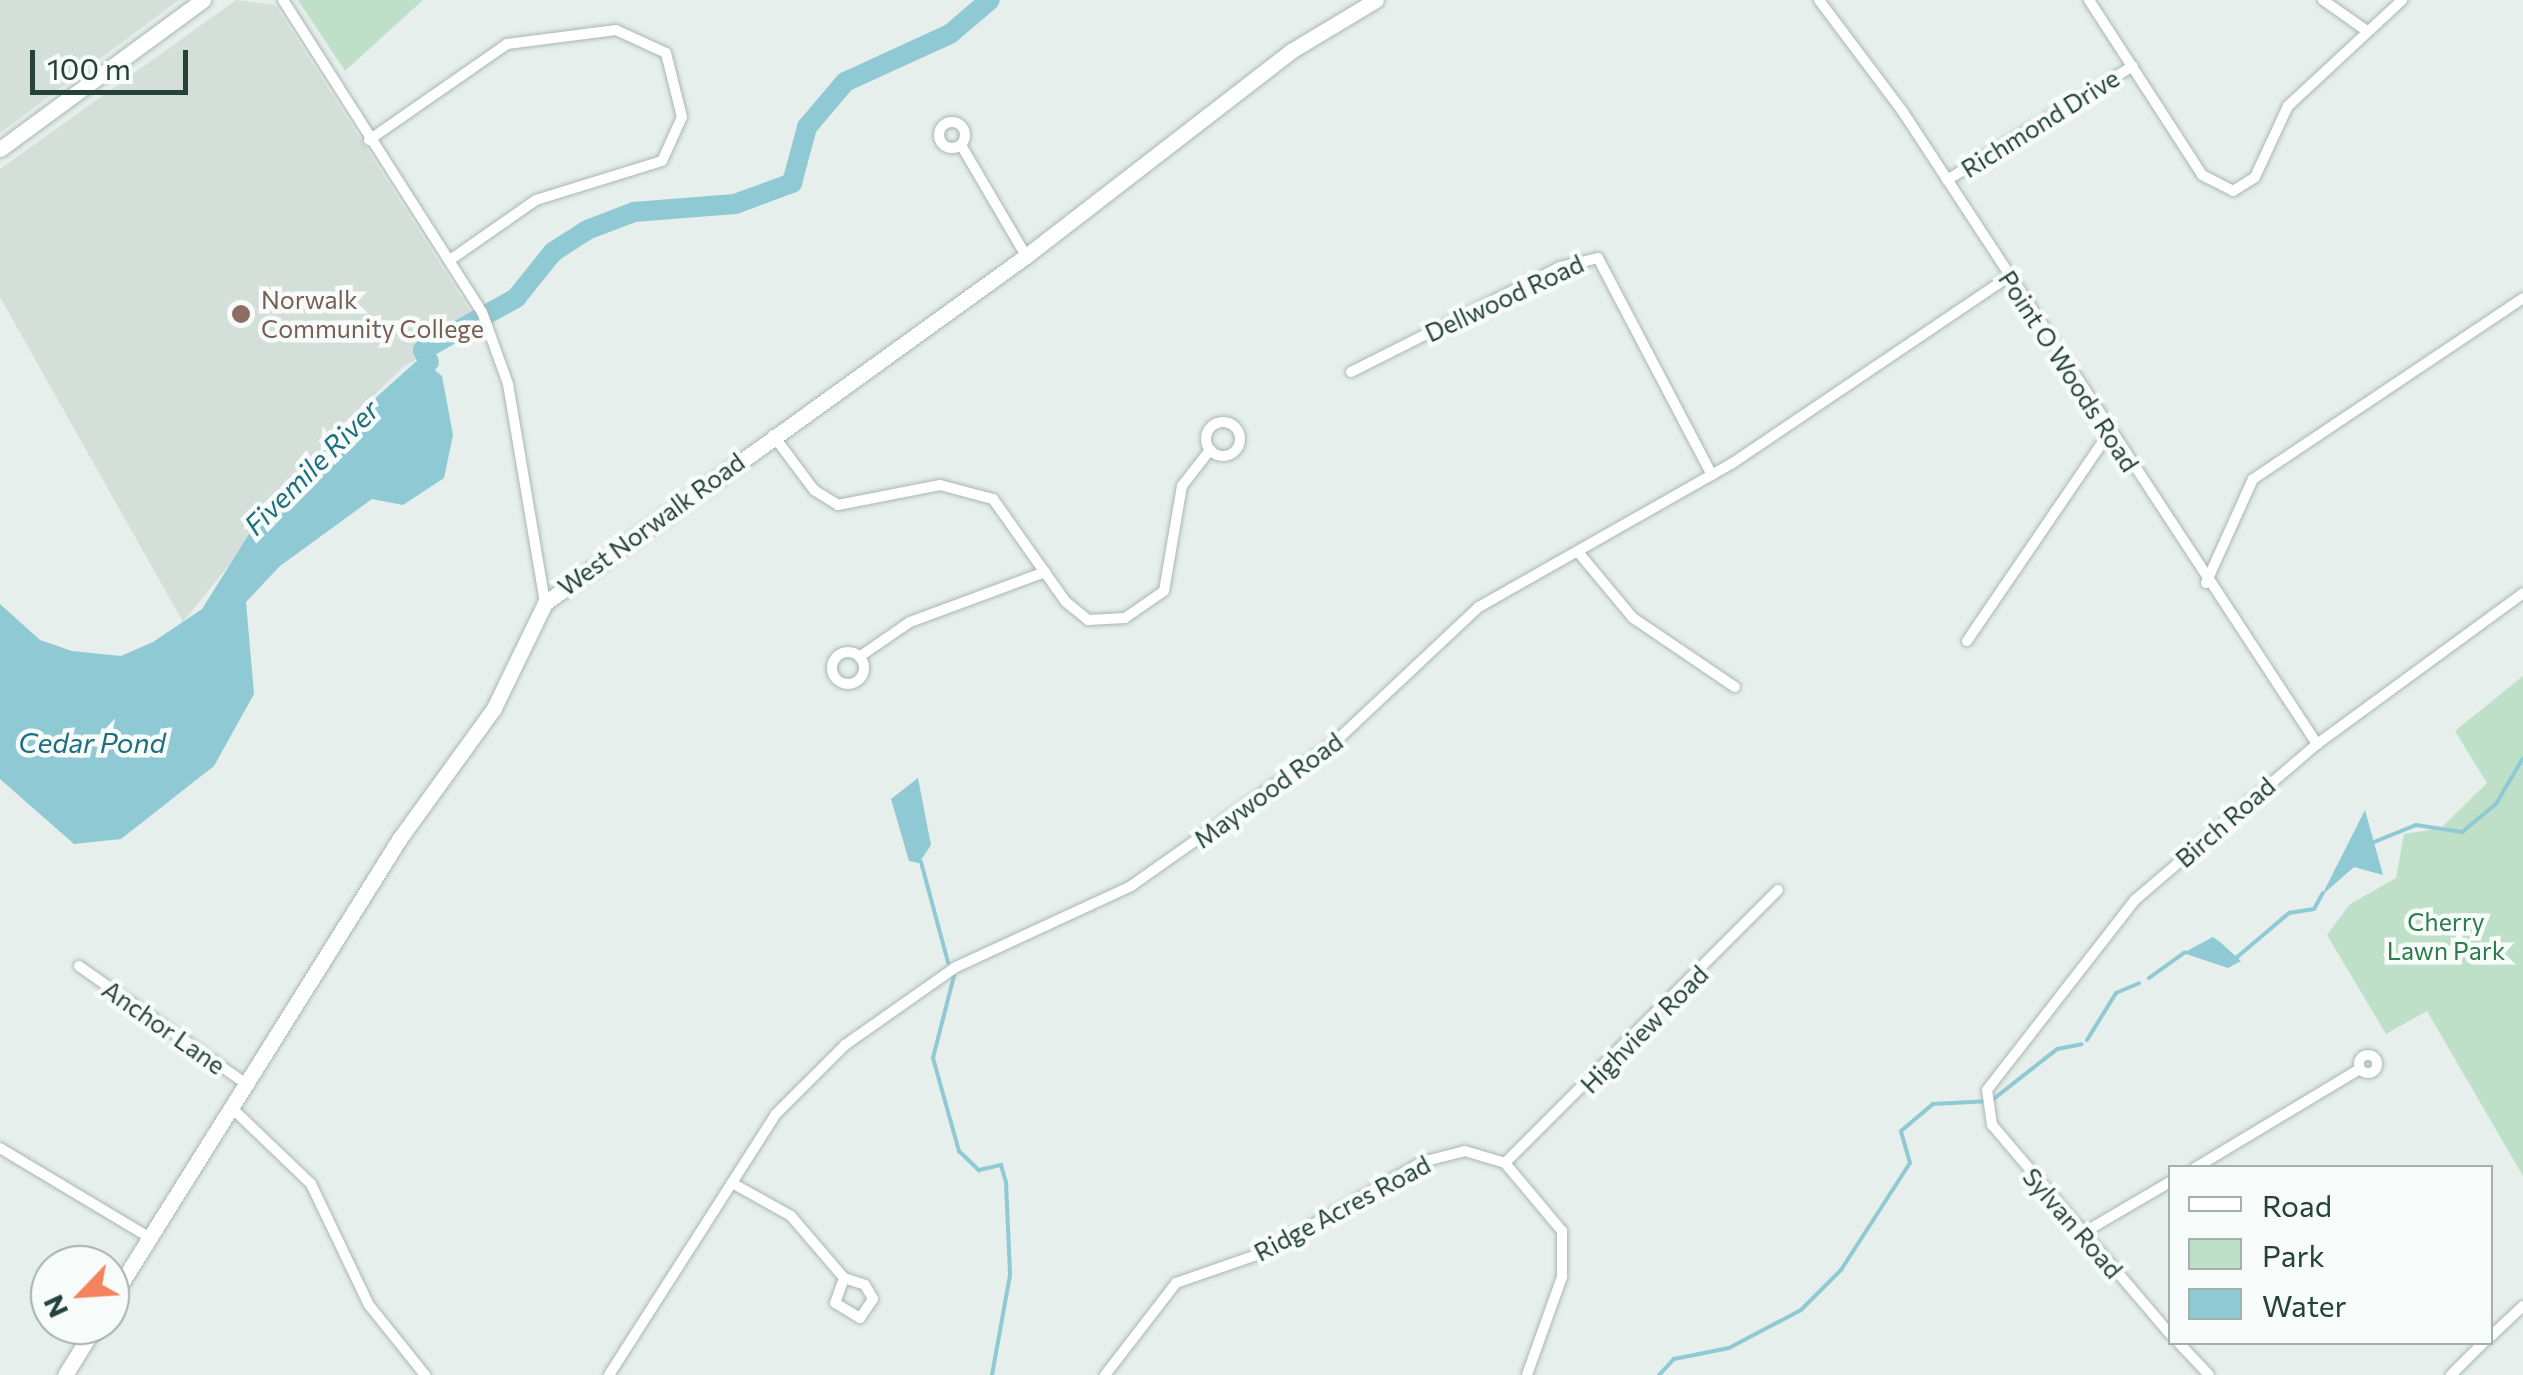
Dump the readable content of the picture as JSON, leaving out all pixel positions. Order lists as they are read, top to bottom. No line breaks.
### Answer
{"streets":{"main road":["West Norwalk Road"],"street":["Richmond Drive","Dellwood Road","Point O Woods Road","Maywood Road","Birch Road","Anchor Lane","Highview Road","Ridge Acres Road","Sylvan Road"]},"crossings":[["Richmond Drive","Point O Woods Road"],["Dellwood Road","Maywood Road"],["Point O Woods Road","Maywood Road"],["Point O Woods Road","Birch Road"],["West Norwalk Road","Anchor Lane"],["Birch Road","Sylvan Road"],["Highview Road","Ridge Acres Road"]],"water":["Fivemile River","Cedar Pond"],"parks":["Cherry Lawn Park"],"places":["Norwalk Community College"],"legend":["Road","Park","Water"],"scale_bar":"100 m","north":"bottom left"}
